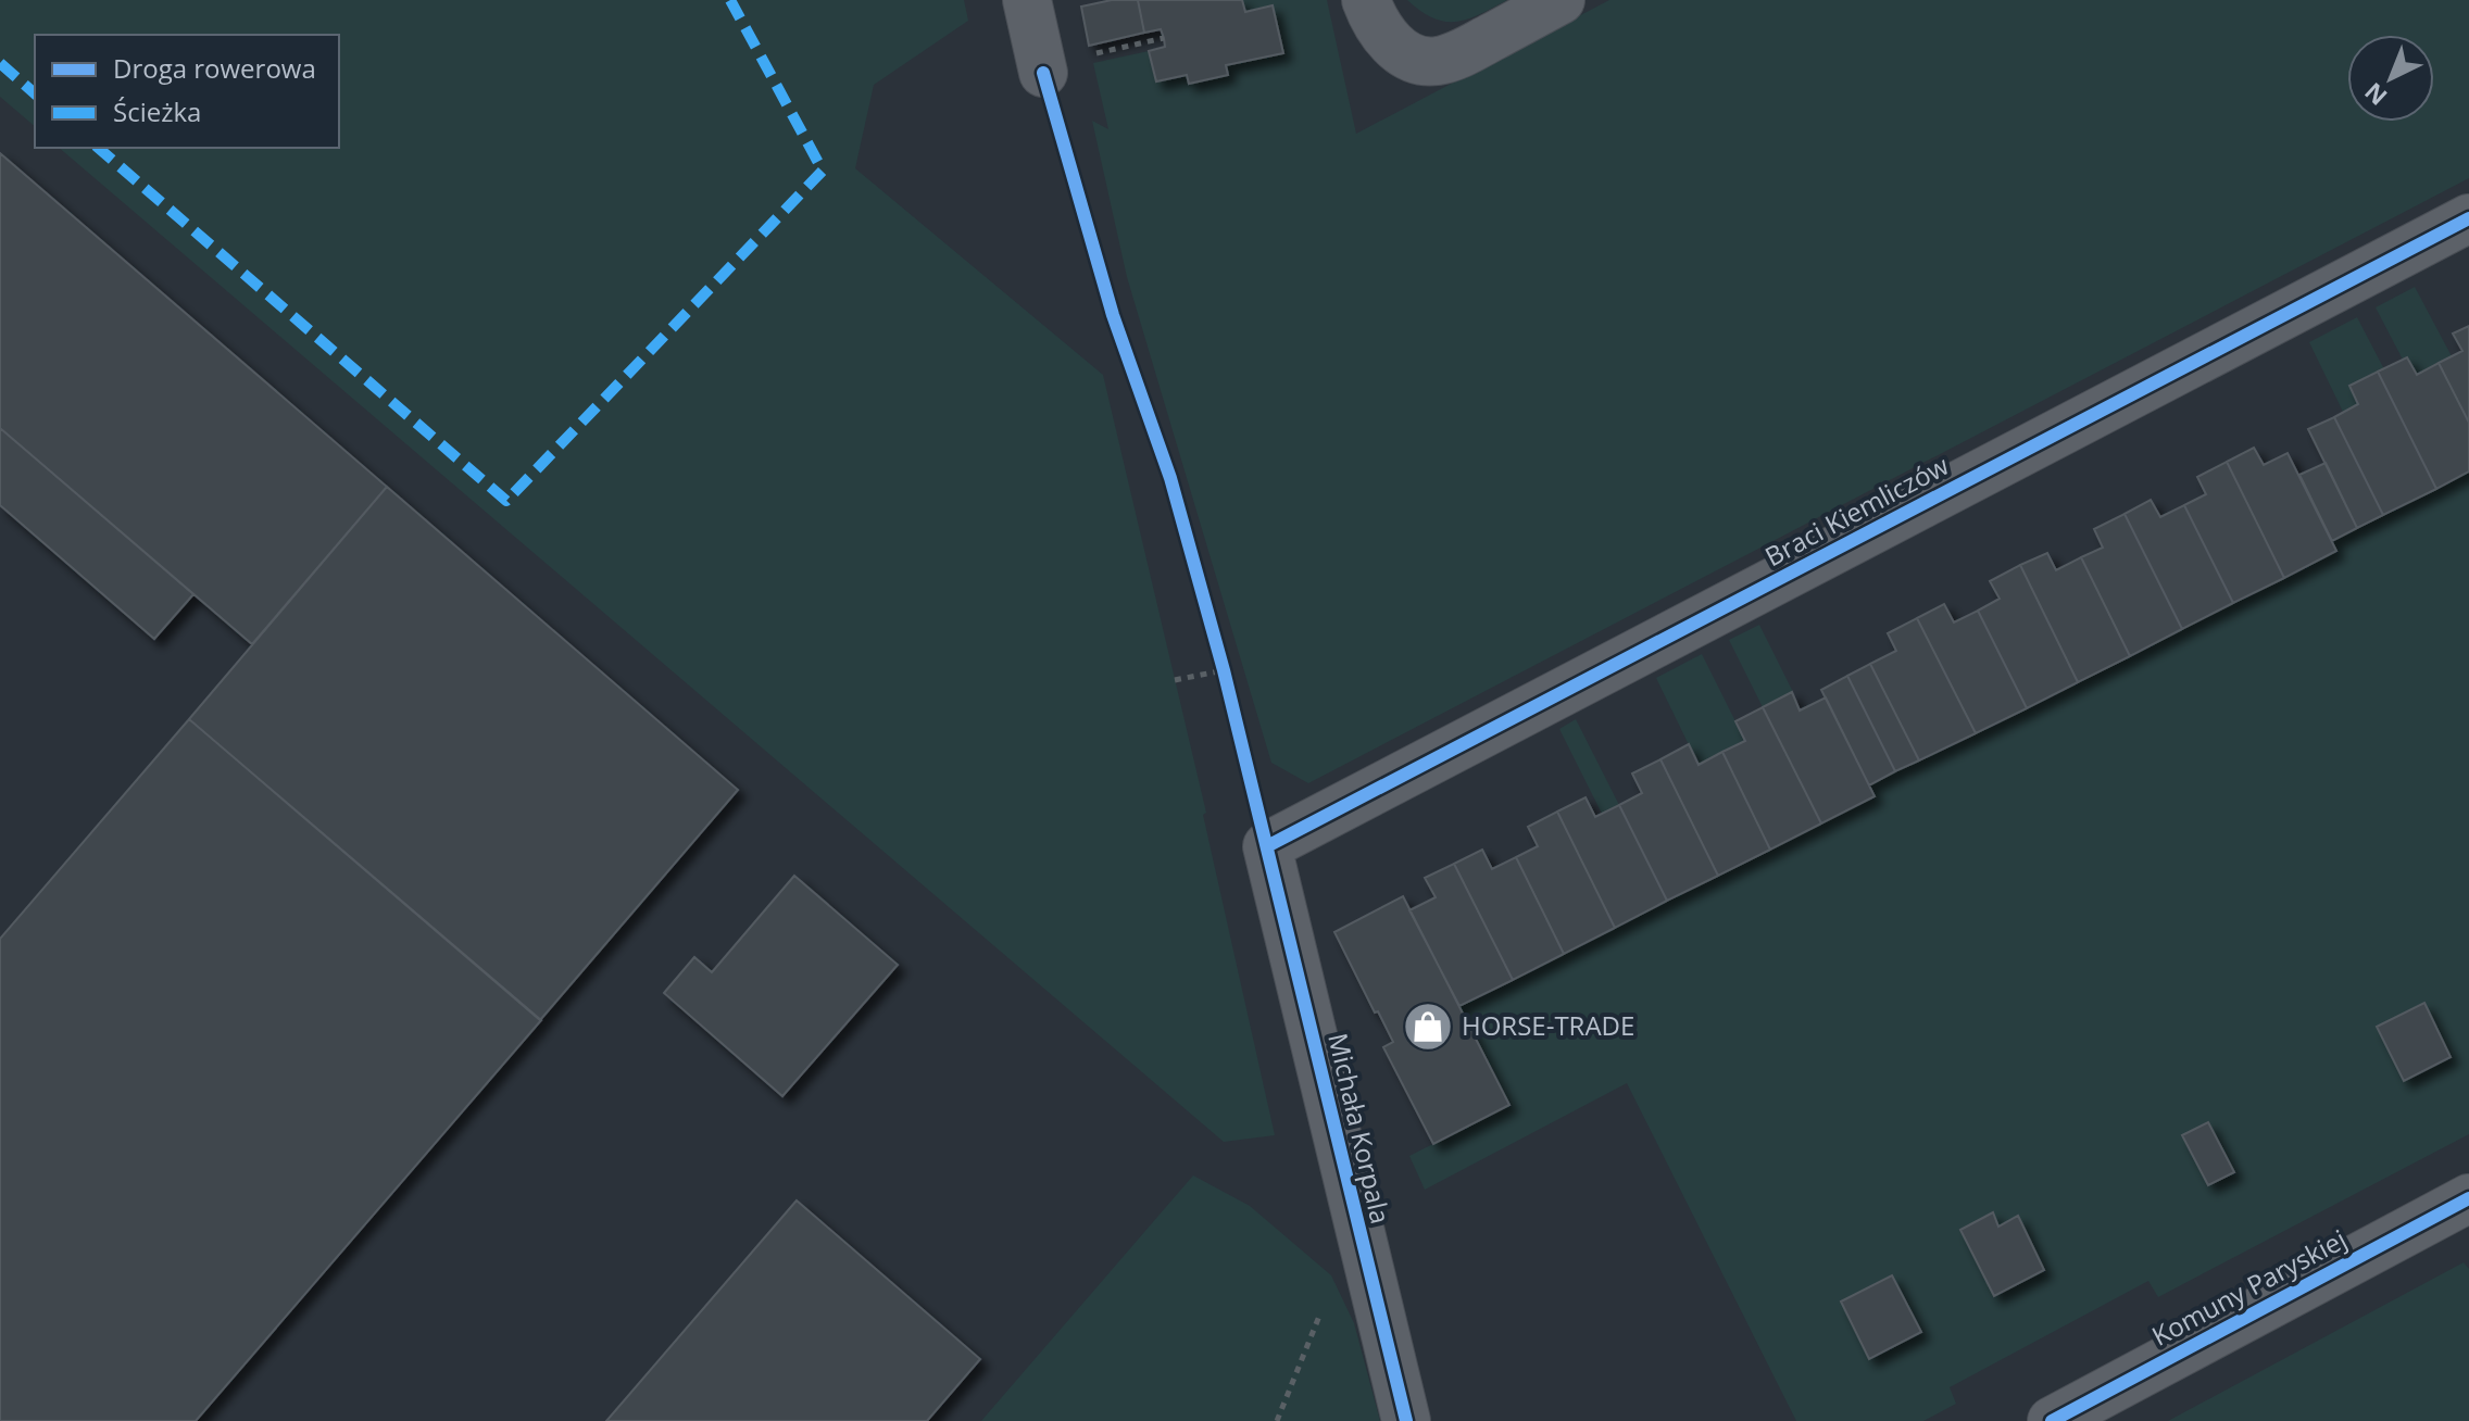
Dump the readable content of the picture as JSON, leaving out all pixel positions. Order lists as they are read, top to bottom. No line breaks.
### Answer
{"streets":{"street":["Braci Kiemliczów","Michała Korpala","Komuny Paryskiej"]},"crossings":[["Braci Kiemliczów","Michała Korpala"]],"places":{"shop":["HORSE-TRADE"]},"legend":["Droga rowerowa","Ścieżka"],"north":"bottom left"}
